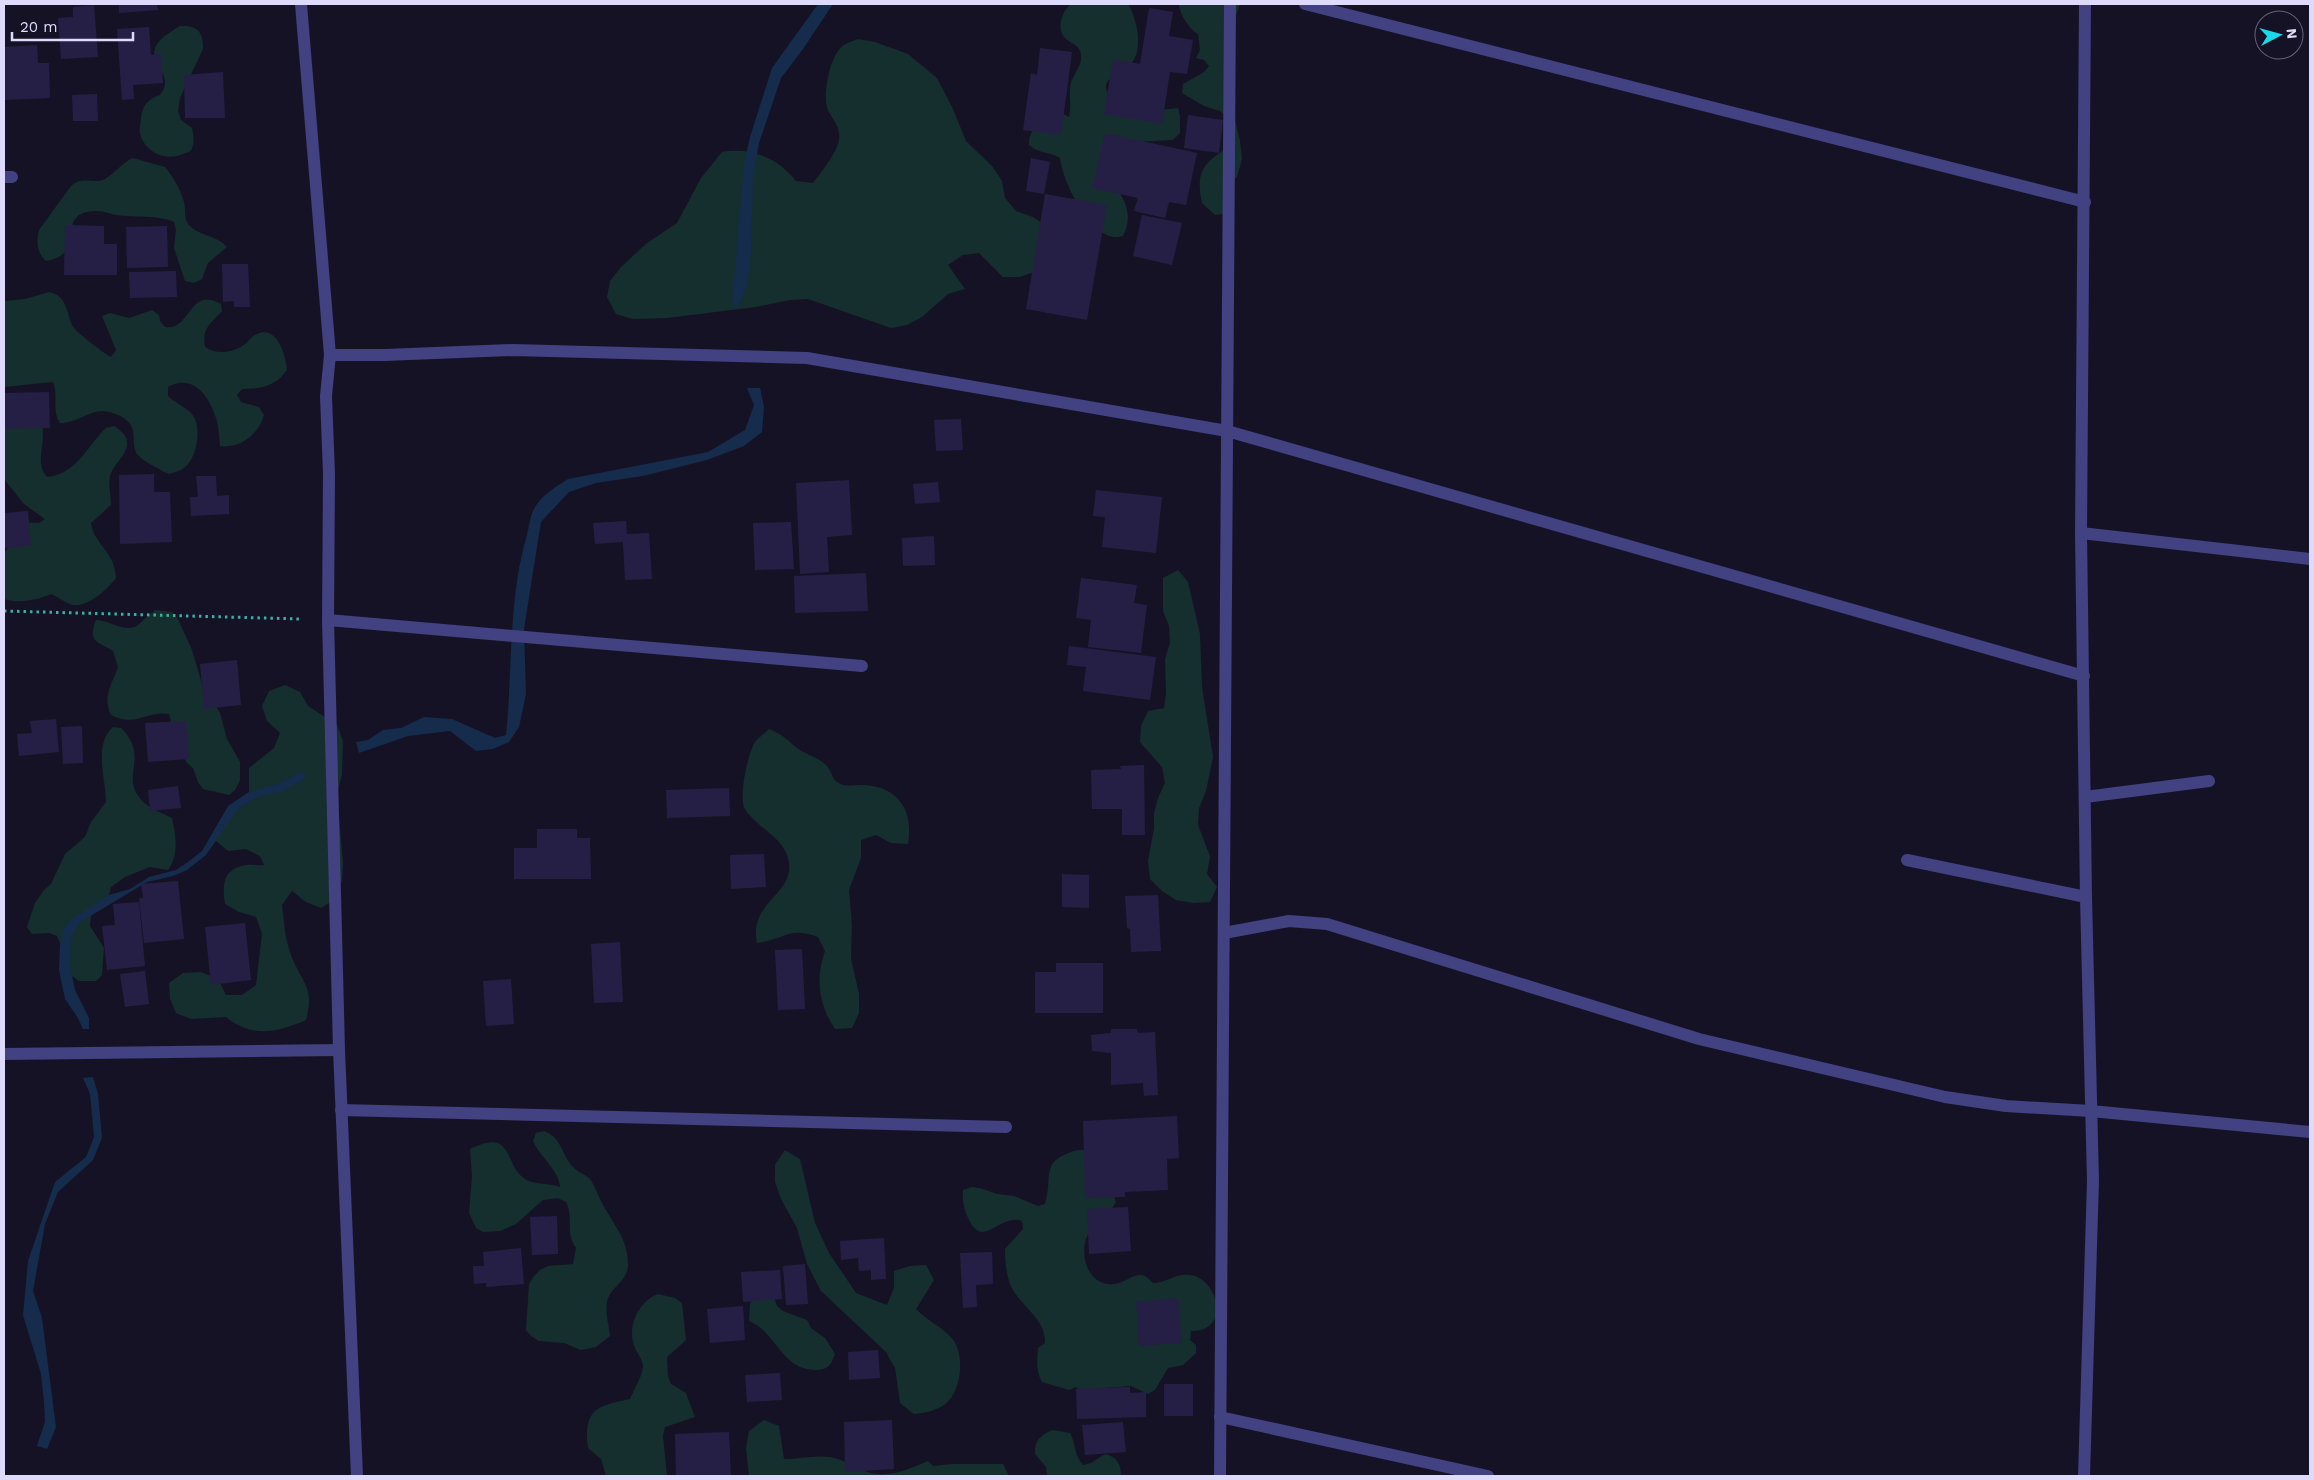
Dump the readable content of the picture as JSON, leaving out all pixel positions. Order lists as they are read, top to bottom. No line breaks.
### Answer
{"scale_bar":"20 m","north":"right"}
